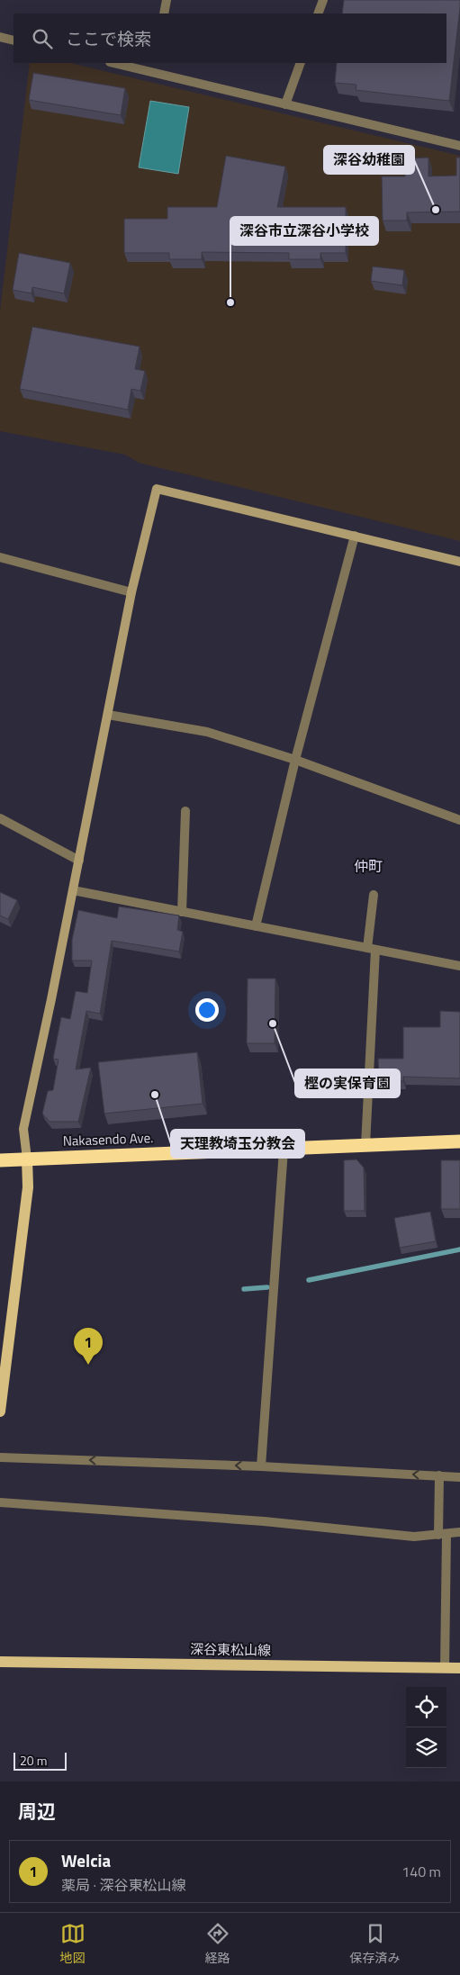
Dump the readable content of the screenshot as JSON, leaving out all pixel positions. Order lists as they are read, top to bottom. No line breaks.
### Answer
{"streets":{"highway":["Nakasendo Ave."],"main road":["深谷東松山線"]},"districts":["仲町"],"places":["深谷幼稚園","深谷市立深谷小学校","樫の実保育園","天理教埼玉分教会"],"scale_bar":"20 m","page":{"search":"ここで検索","pins":"1","scale":"20 m","heading":"周辺","list":[{"mark":"1","name":"Welcia","note":"薬局 · 深谷東松山線","value":"140 m"}],"nav":["地図","経路","保存済み"]}}
